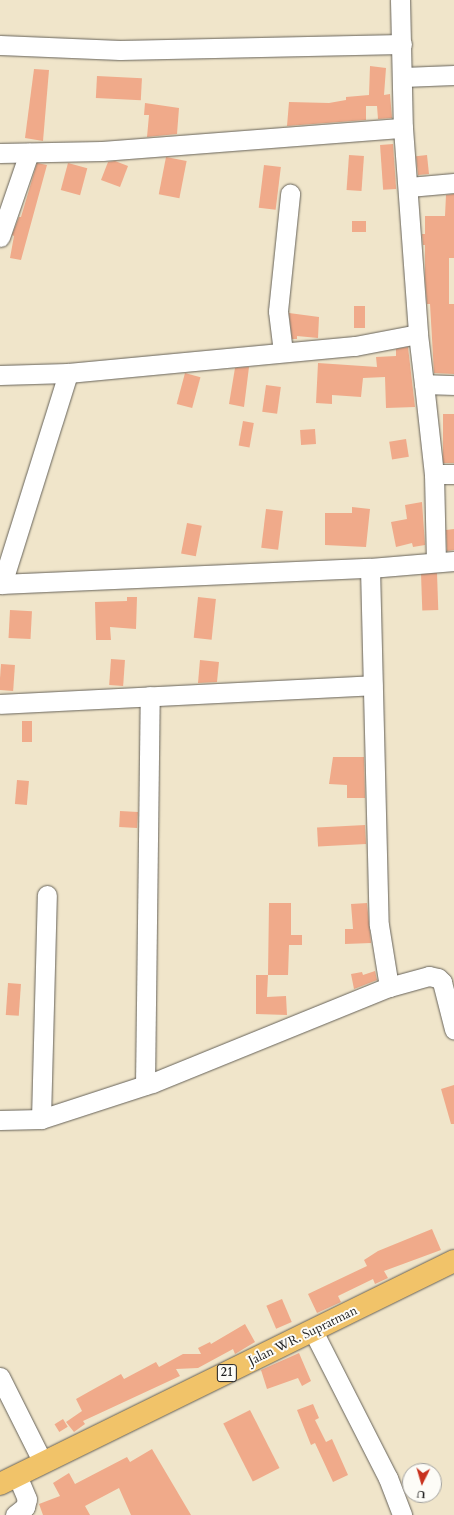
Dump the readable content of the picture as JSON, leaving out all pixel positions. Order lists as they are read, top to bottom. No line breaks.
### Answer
{"streets":{"highway":["Jalan WR. Supratman","21"]},"north":"bottom"}
